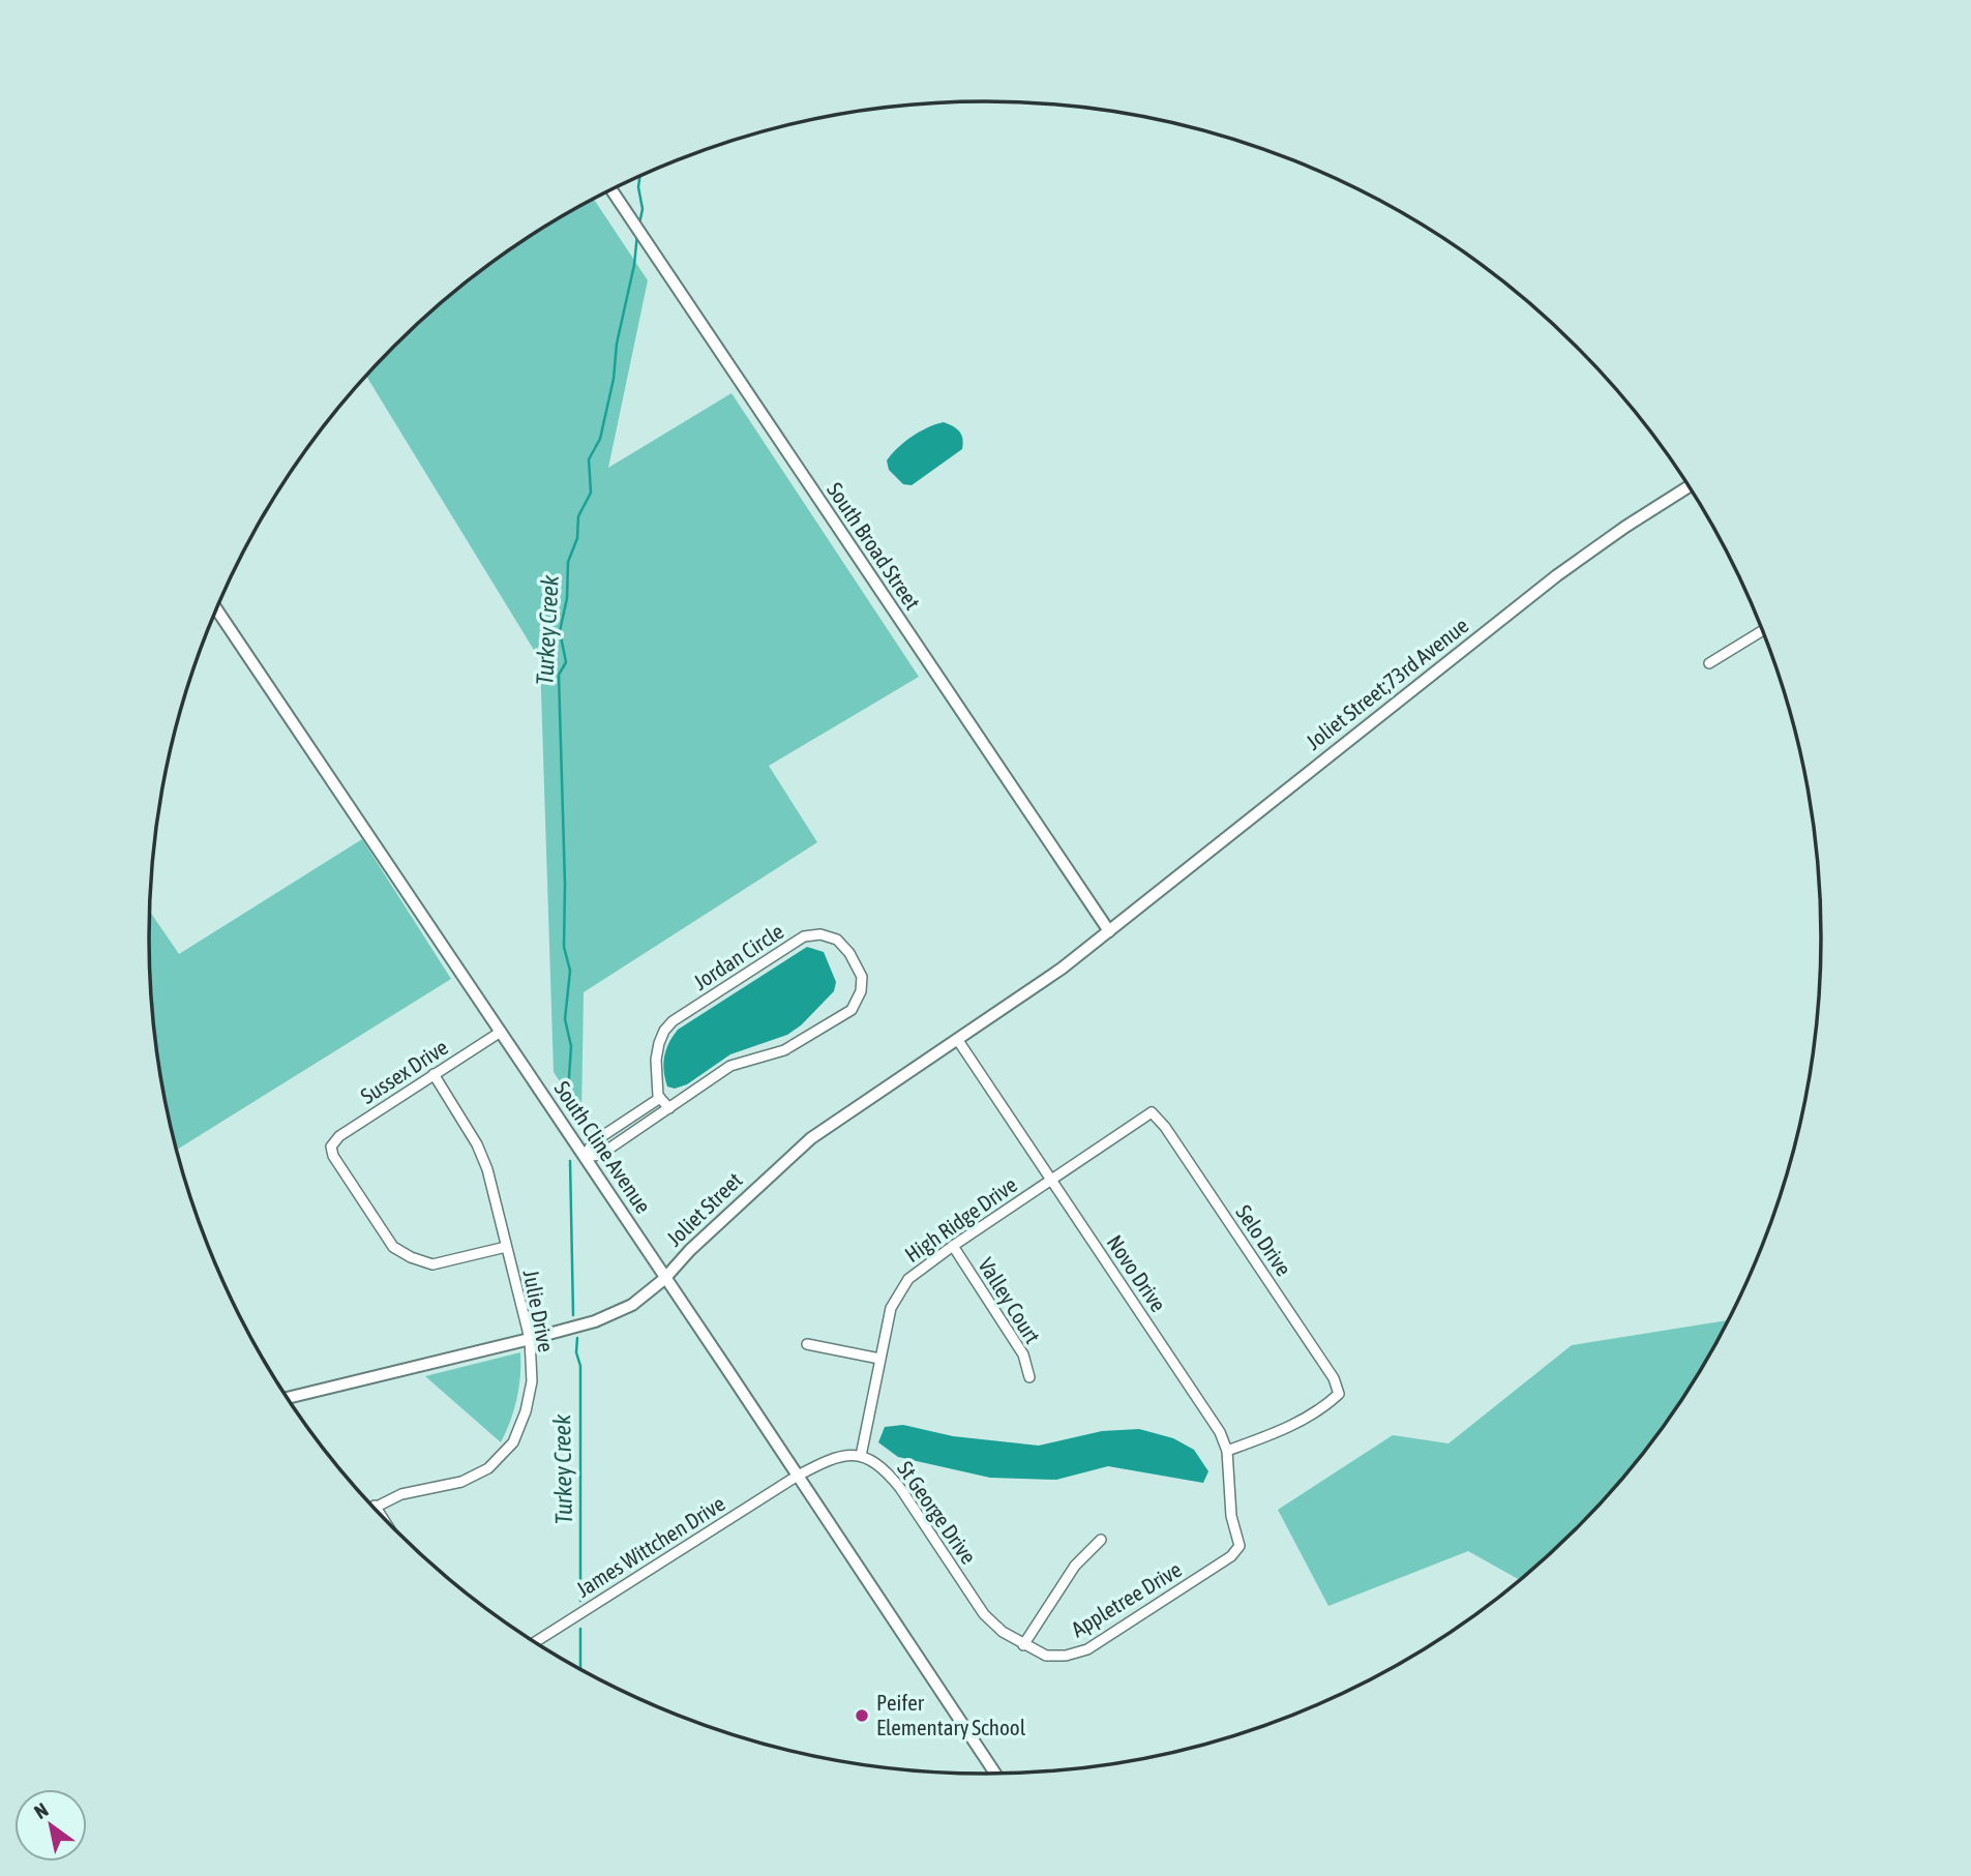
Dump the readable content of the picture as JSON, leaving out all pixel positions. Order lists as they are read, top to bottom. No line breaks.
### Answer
{"streets":{"street":["South Broad Street","Joliet Street;73rd Avenue","Jordan Circle","Sussex Drive","South Cline Avenue","Joliet Street","High Ridge Drive","Selo Drive","Novo Drive","Valley Court","Julie Drive","St George Drive","James Wittchen Drive","Appletree Drive"]},"crossings":[["South Broad Street","Joliet Street;73rd Avenue"],["South Broad Street","Joliet Street"],["Joliet Street;73rd Avenue","Joliet Street"],["Jordan Circle","South Cline Avenue"],["Sussex Drive","South Cline Avenue"],["Sussex Drive","Julie Drive"],["South Cline Avenue","Joliet Street"],["South Cline Avenue","James Wittchen Drive"],["Joliet Street","Novo Drive"],["Joliet Street","Julie Drive"],["High Ridge Drive","Selo Drive"],["High Ridge Drive","Novo Drive"],["High Ridge Drive","Valley Court"],["High Ridge Drive","St George Drive"],["Selo Drive","Novo Drive"],["Novo Drive","Appletree Drive"],["St George Drive","Appletree Drive"]],"water":["Turkey Creek"],"places":["Peifer Elementary School"],"north":"top left"}
